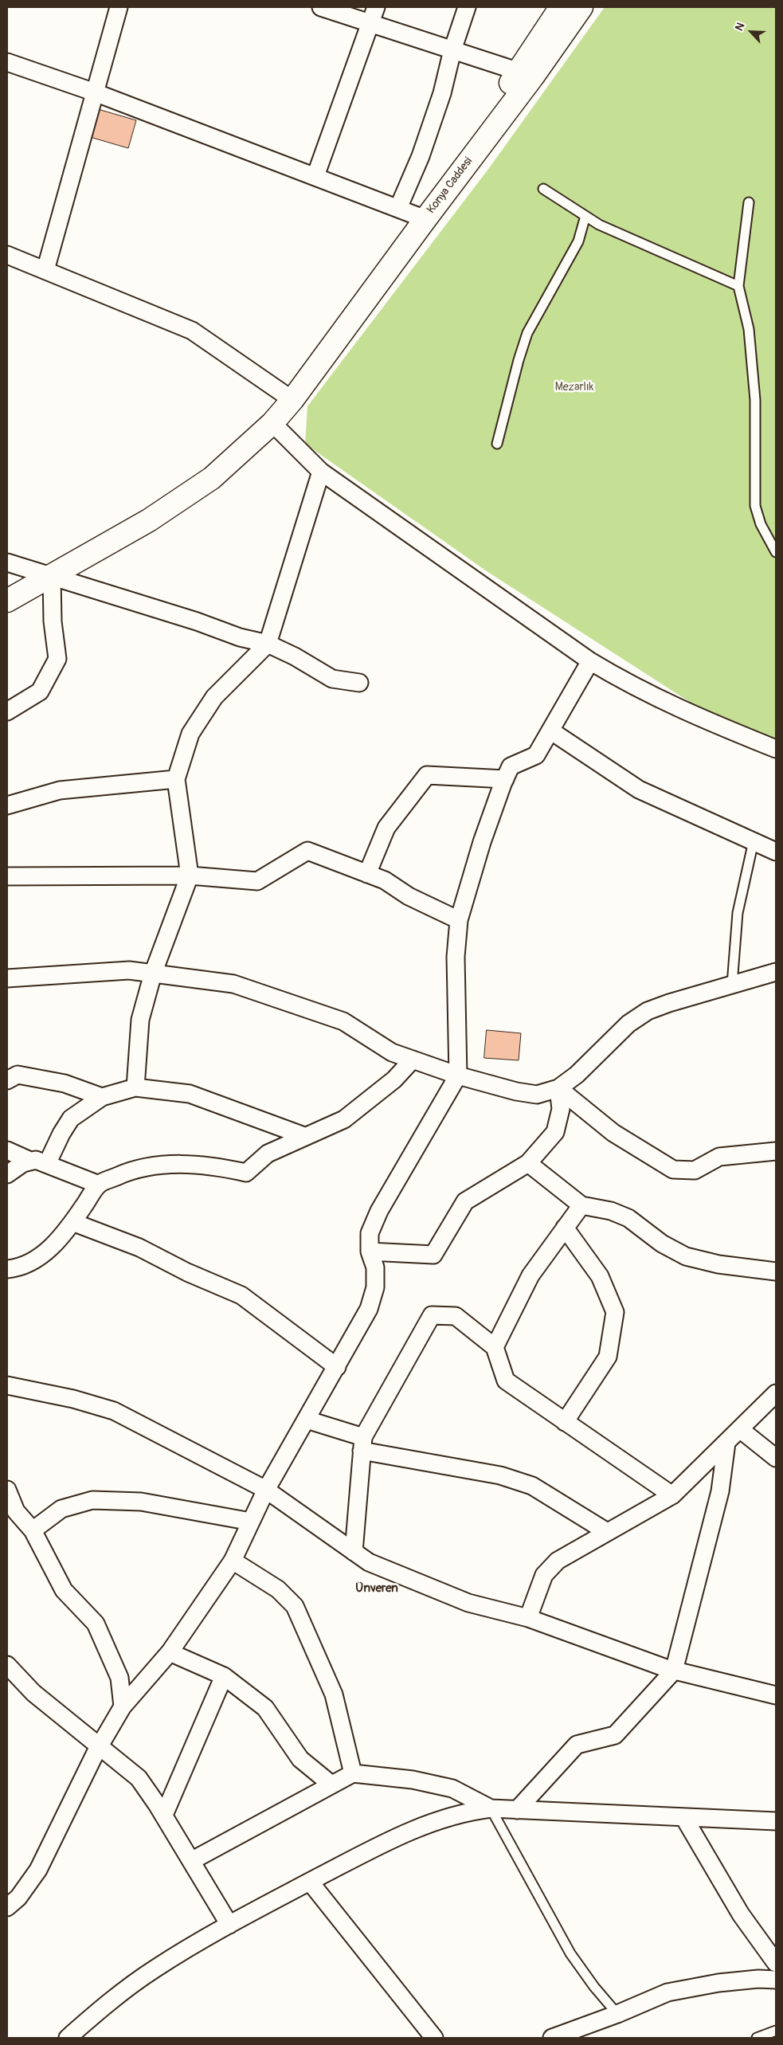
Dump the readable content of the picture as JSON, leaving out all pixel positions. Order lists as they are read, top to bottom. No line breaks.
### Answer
{"streets":{"main road":["Konya Caddesi"]},"districts":["Ünveren"],"parks":["Mezarlık"],"north":"top left"}
